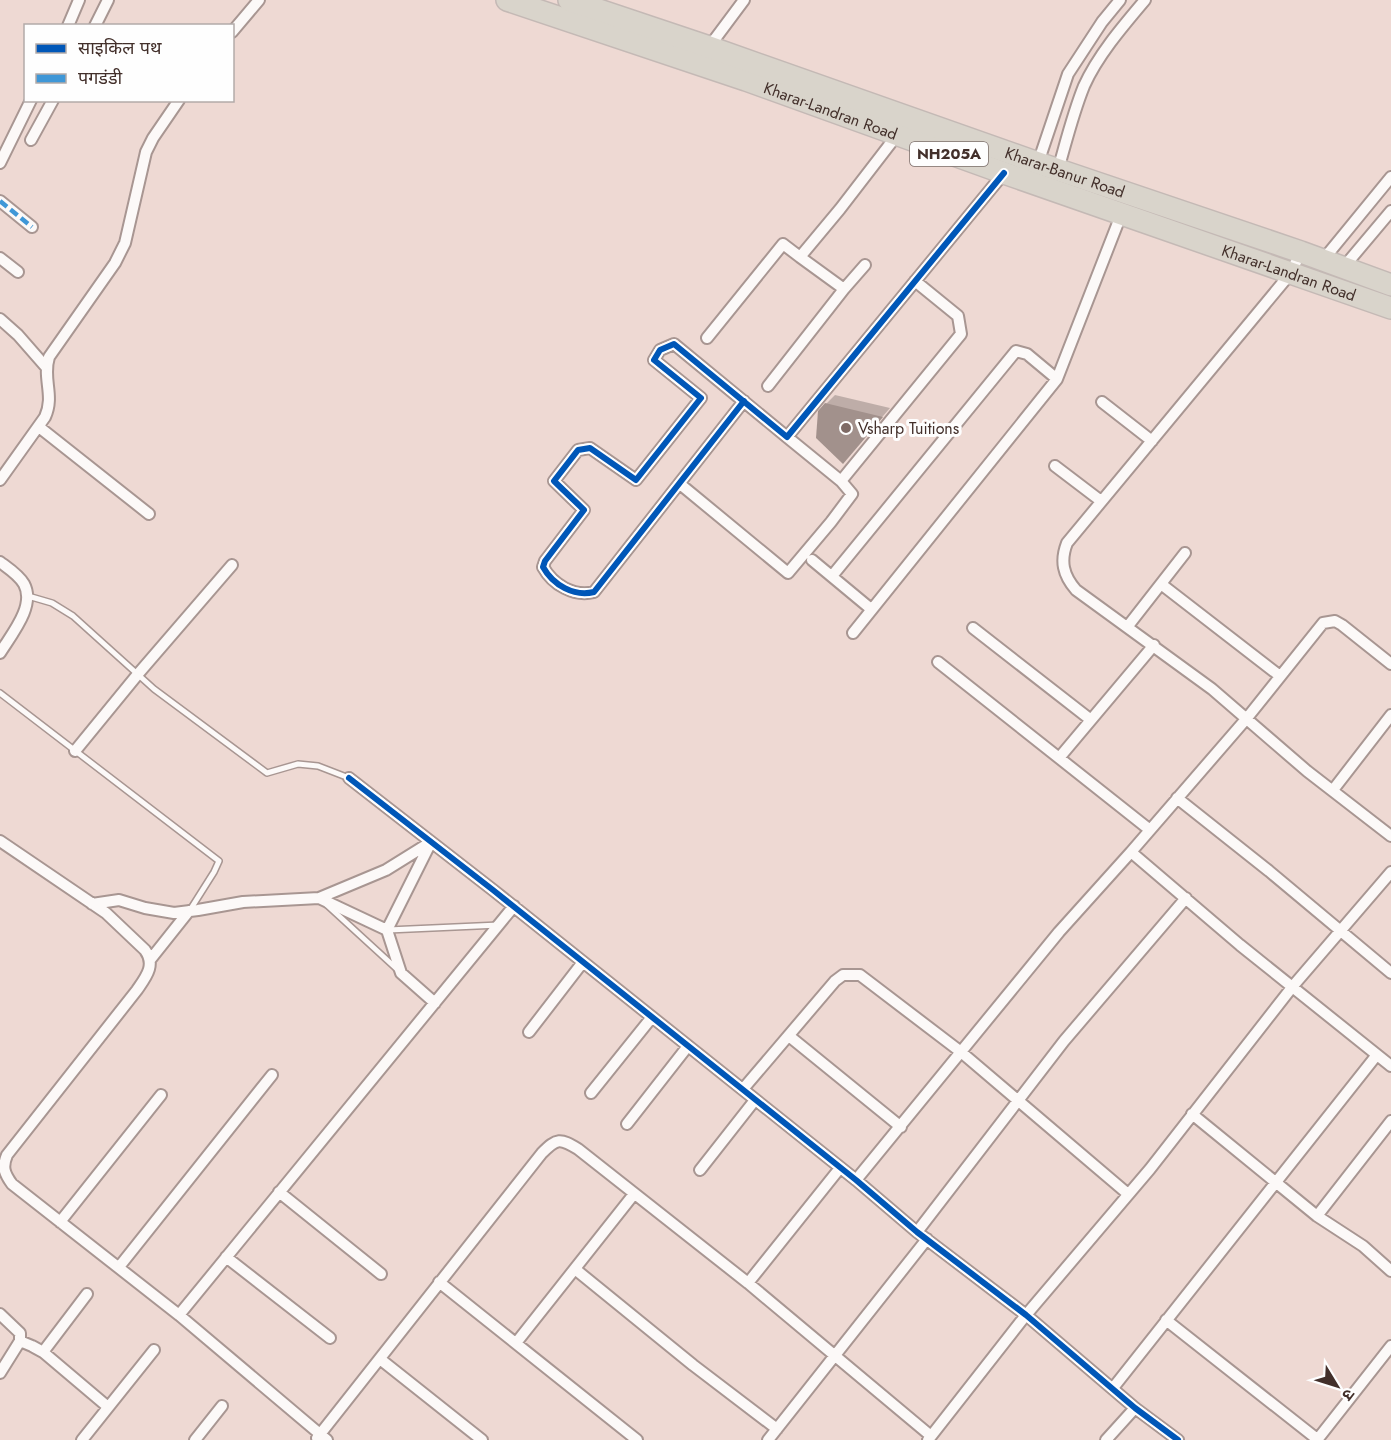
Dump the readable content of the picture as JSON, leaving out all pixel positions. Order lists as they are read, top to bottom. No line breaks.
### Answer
{"streets":{"highway":["Kharar-Landran Road","NH205A","Kharar-Banur Road"]},"places":["Vsharp Tuitions"],"legend":["साइकिल पथ","पगडंडी"],"north":"bottom right"}
